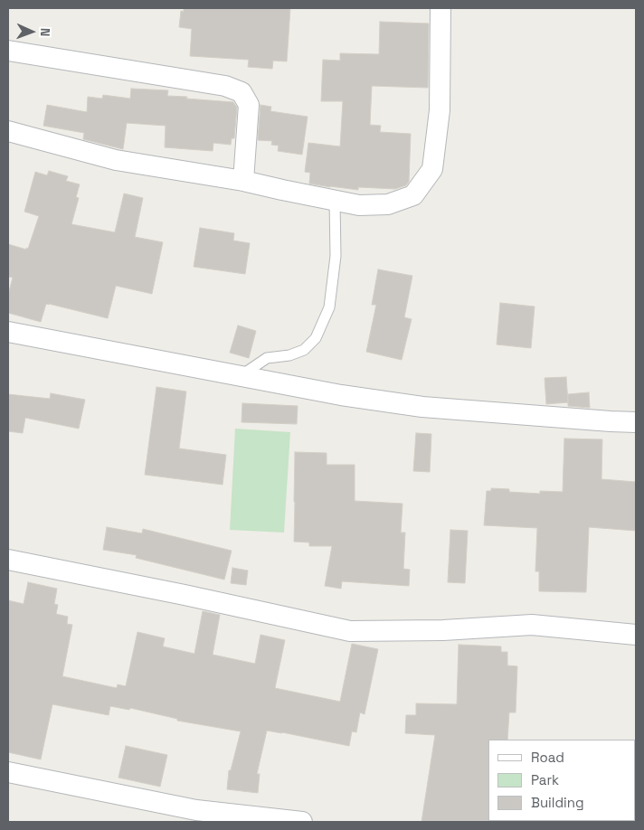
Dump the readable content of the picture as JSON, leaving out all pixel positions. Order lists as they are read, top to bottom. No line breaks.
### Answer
{"legend":["Road","Park","Building"],"north":"right"}
